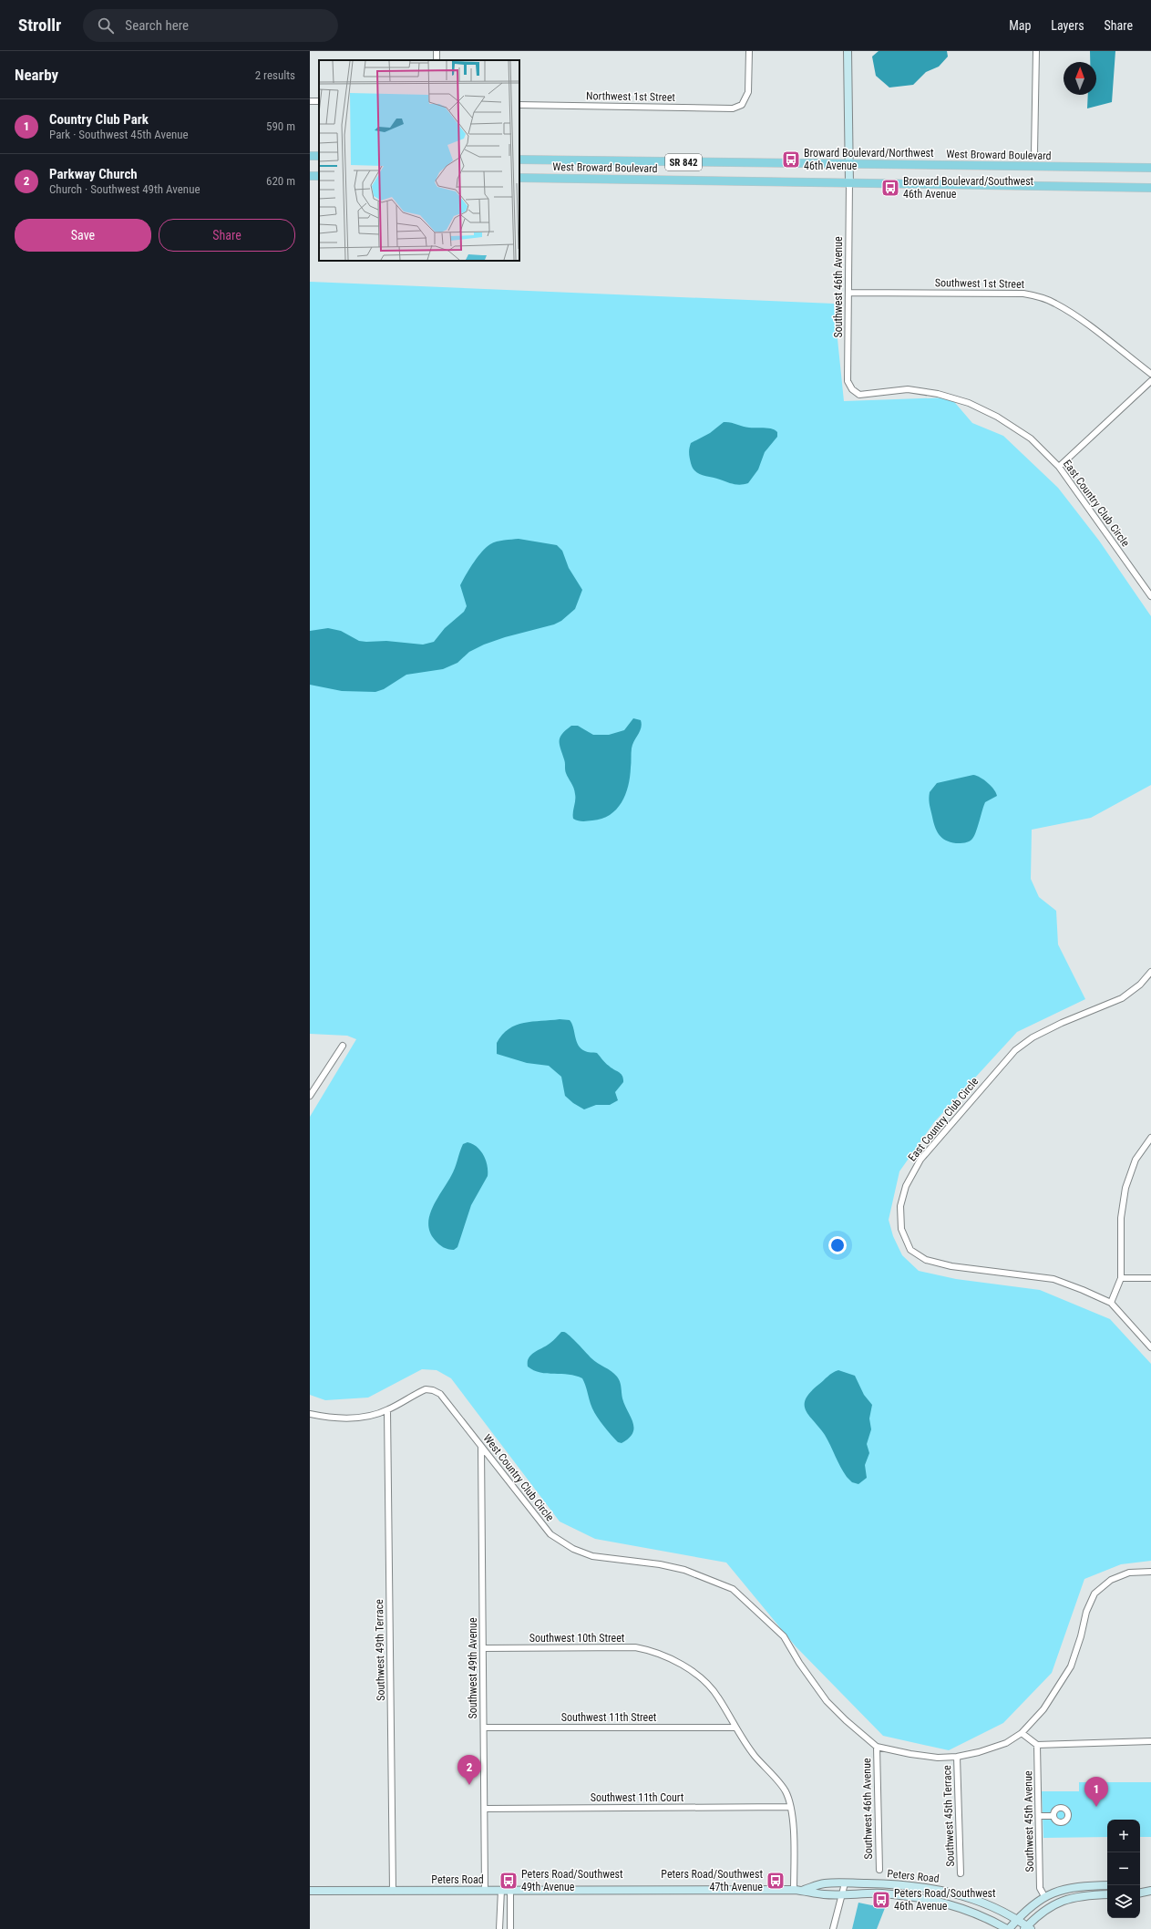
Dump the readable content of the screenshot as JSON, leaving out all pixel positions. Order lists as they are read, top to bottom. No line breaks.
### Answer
{"streets":{"main road":["West Broward Boulevard","SR 842","Peters Road"],"street":["Northwest 1st Street","Southwest 1st Street","Southwest 46th Avenue","East Country Club Circle","West Country Club Circle","Southwest 10th Street","Southwest 49th Terrace","Southwest 49th Avenue","Southwest 11th Street","Southwest 11th Court","Southwest 45th Terrace","Southwest 45th Avenue"]},"crossings":[["West Broward Boulevard","Southwest 46th Avenue"],["Southwest 1st Street","Southwest 46th Avenue"],["Southwest 46th Avenue","East Country Club Circle"],["Southwest 46th Avenue","West Country Club Circle"],["West Country Club Circle","Southwest 49th Terrace"],["West Country Club Circle","Southwest 49th Avenue"],["Southwest 10th Street","Southwest 49th Avenue"],["Southwest 10th Street","Southwest 11th Street"],["Southwest 10th Street","Southwest 11th Court"],["Southwest 10th Street","Peters Road"],["Southwest 49th Terrace","Peters Road"],["Southwest 49th Avenue","Southwest 11th Street"],["Southwest 49th Avenue","Southwest 11th Court"],["Southwest 49th Avenue","Peters Road"],["Southwest 45th Avenue","Peters Road"]],"places":{"bus stop":["Broward Boulevard/Northwest 46th Avenue","Broward Boulevard/Southwest 46th Avenue","Peters Road/Southwest 49th Avenue","Peters Road/Southwest 47th Avenue","Peters Road/Southwest 46th Avenue"]},"north":"top","page":{"header":"Strollr","search":"Search here","nav":["Map","Layers","Share"],"heading":["Nearby","2 results"],"list":[{"mark":"1","name":"Country Club Park","note":"Park · Southwest 45th Avenue","value":"590 m"},{"mark":"2","name":"Parkway Church","note":"Church · Southwest 49th Avenue","value":"620 m"}],"buttons":["Save","Share"],"pins":["2","1"],"map_buttons":["+","−"]}}
